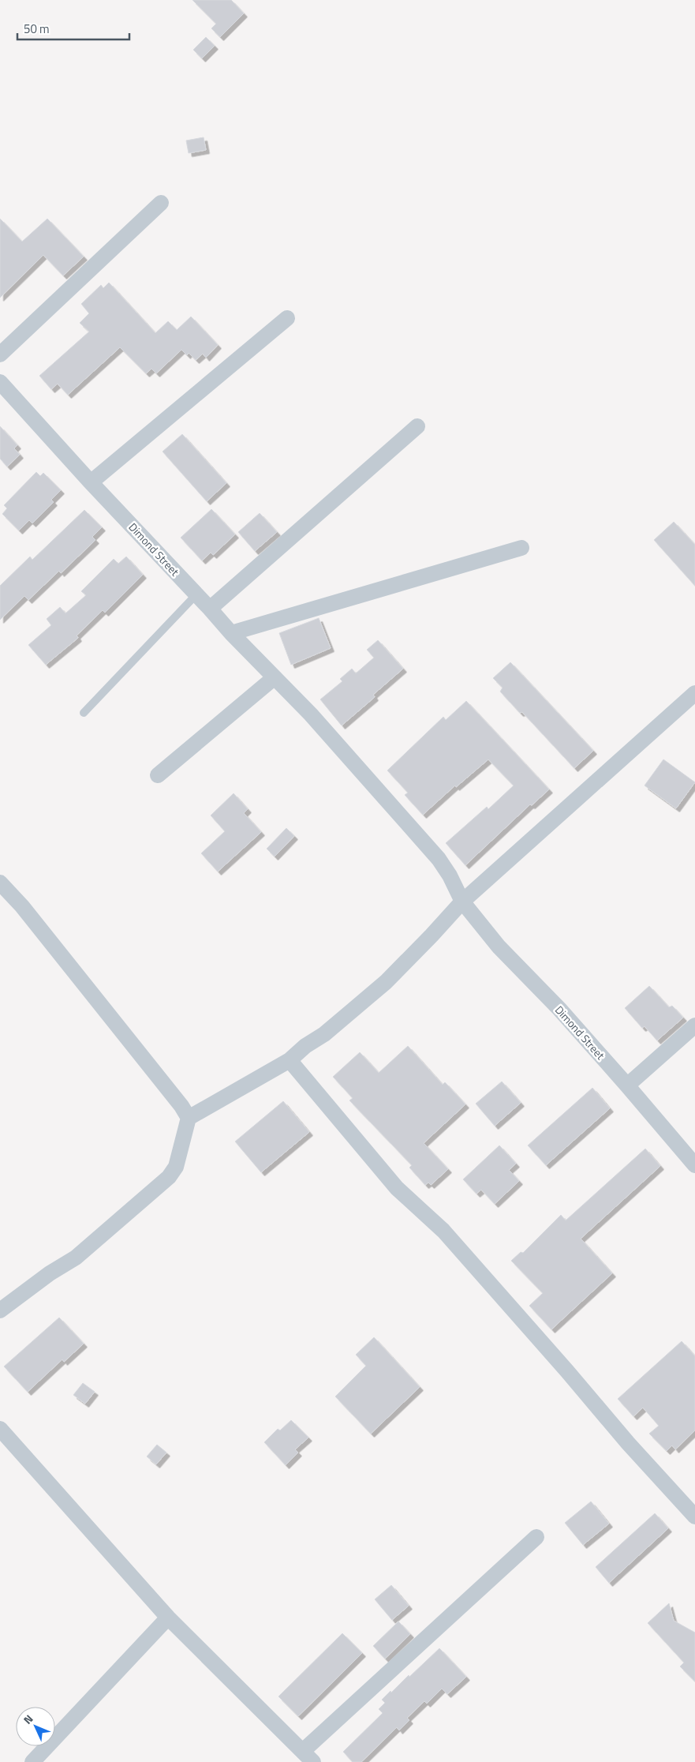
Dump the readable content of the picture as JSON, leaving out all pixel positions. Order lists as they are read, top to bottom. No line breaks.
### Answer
{"streets":{"street":["Dimond Street"]},"scale_bar":"50 m","north":"top left"}
